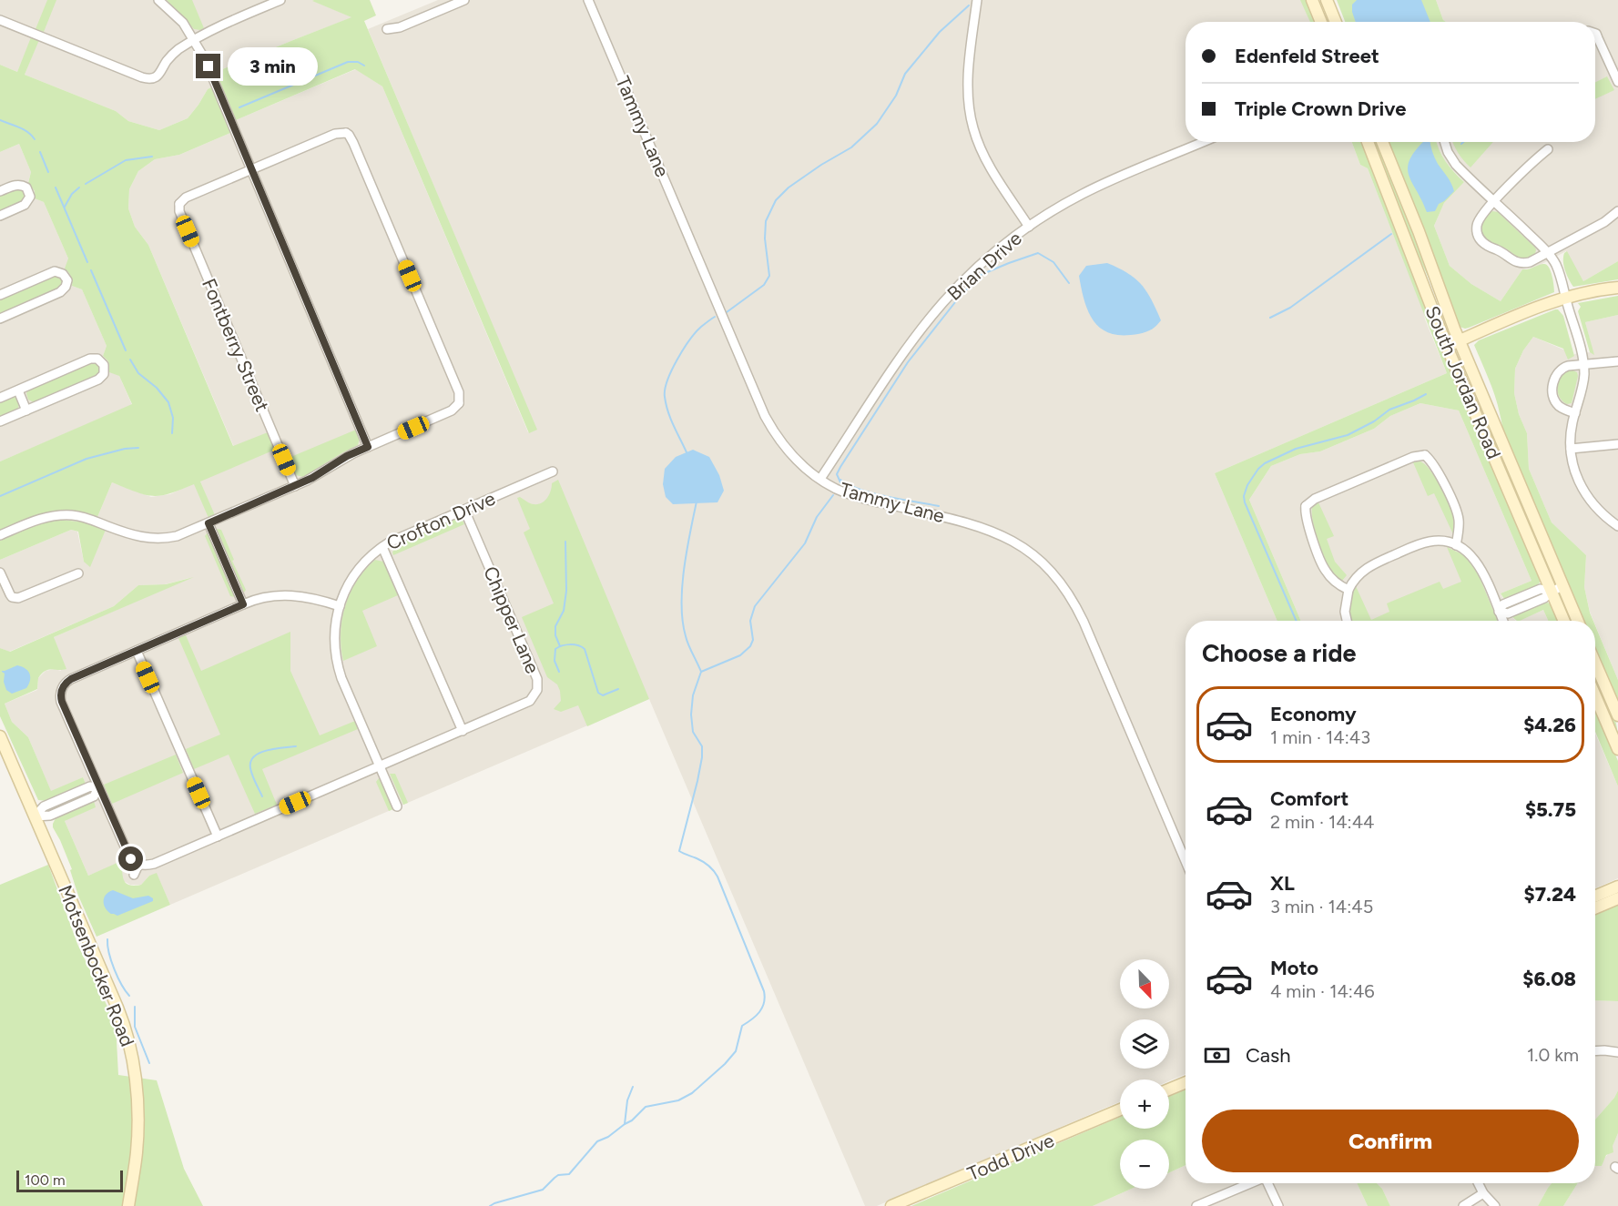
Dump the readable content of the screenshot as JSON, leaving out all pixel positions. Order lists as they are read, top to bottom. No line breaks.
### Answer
{"streets":{"main road":["South Jordan Road","Motsenbocker Road","Todd Drive"],"street":["Tammy Lane","Brian Drive","Fontberry Street","Crofton Drive","Chipper Lane"]},"crossings":[["Tammy Lane","Brian Drive"],["Crofton Drive","Chipper Lane"]],"scale_bar":"100 m","north":"bottom right","page":{"banner":["Edenfeld Street","Triple Crown Drive"],"bubble":"3 min","heading":"Choose a ride","list":[{"name":"Economy","note":"1 min · 14:43","value":"$4.26"},{"name":"Comfort","note":"2 min · 14:44","value":"$5.75"},{"name":"XL","note":"3 min · 14:45","value":"$7.24"},{"name":"Moto","note":"4 min · 14:46","value":"$6.08"}],"map_buttons":["+","−"],"pay":["Cash","1.0 km"],"buttons":"Confirm","scale":"100 m"}}
